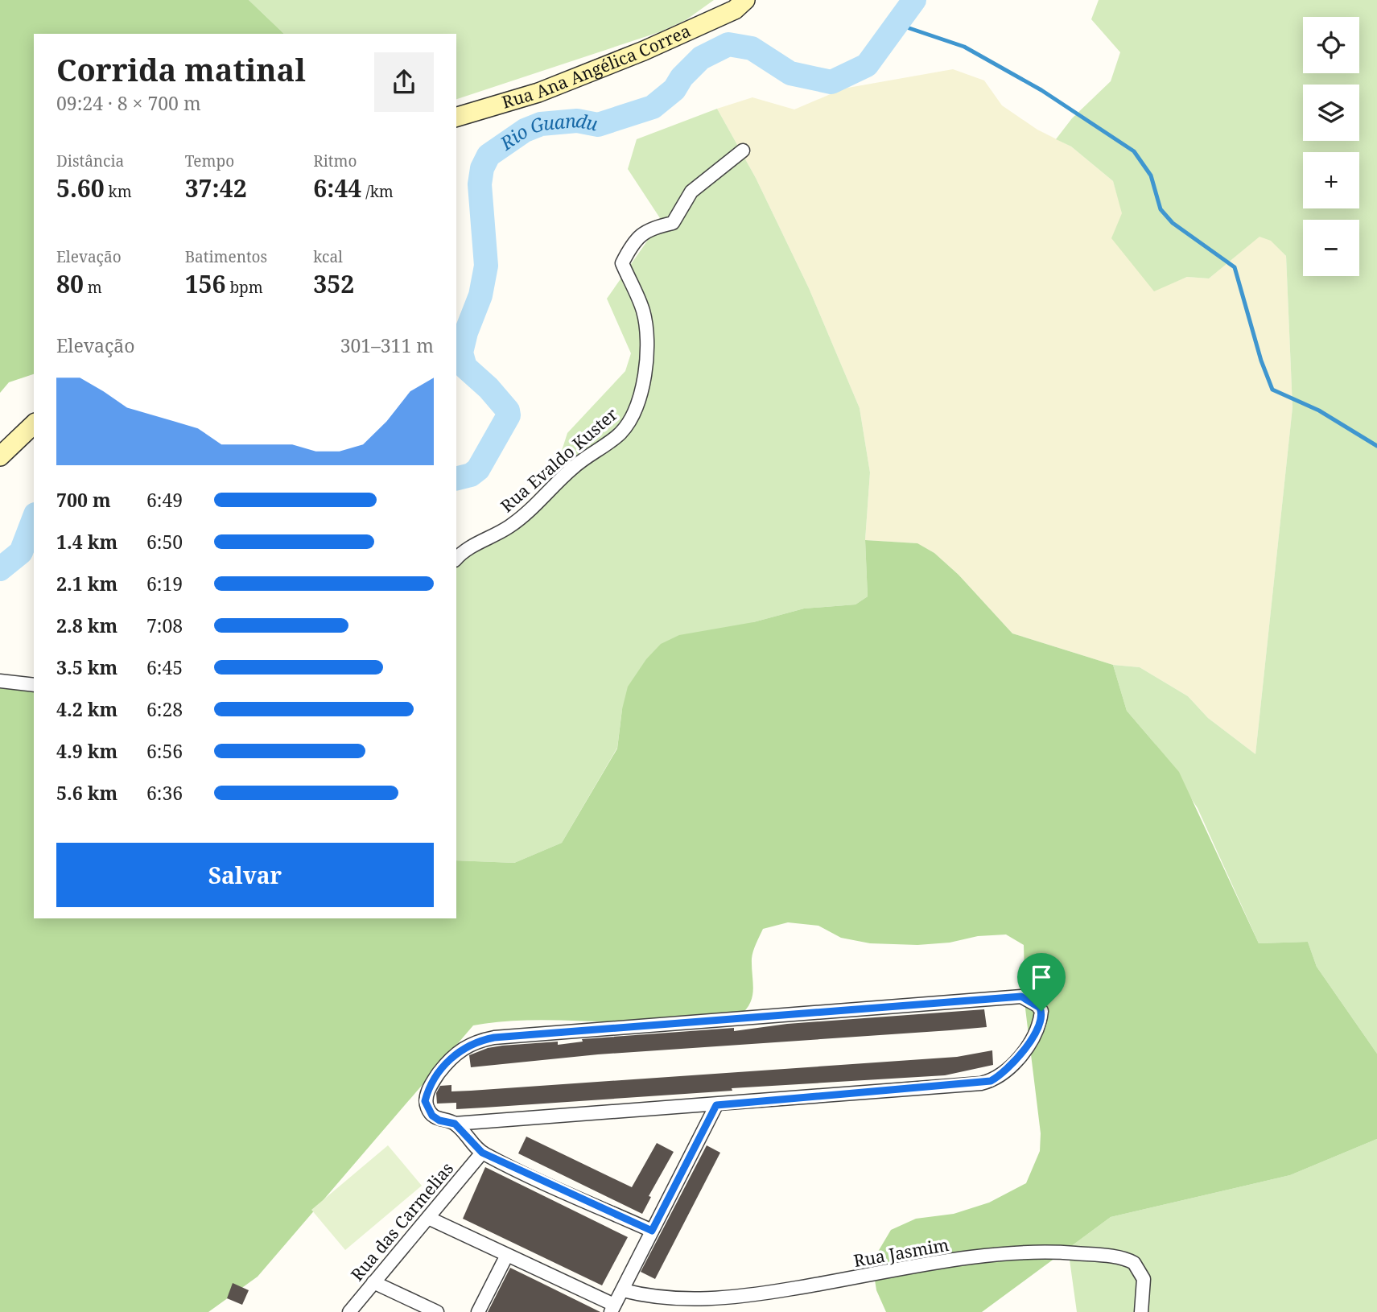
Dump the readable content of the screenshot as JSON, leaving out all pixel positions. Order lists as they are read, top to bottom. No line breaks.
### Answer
{"streets":{"street":["Rua Ana Angélica Correa","Rua Evaldo Kuster","Rua das Carmelias","Rua Jasmim"]},"water":["Rio Guandu"],"page":{"map_buttons":["+","−"],"heading":["Corrida matinal","09:24 · 8 × 700 m"],"stats":[["Distância","5.60 km"],["Tempo","37:42"],["Ritmo","6:44 /km"],["Elevação","80 m"],["Batimentos","156 bpm"],["kcal","352"]],"chart":["Elevação","301–311 m"],"list":[{"name":"700 m","note":"6:49"},{"name":"1.4 km","note":"6:50"},{"name":"2.1 km","note":"6:19"},{"name":"2.8 km","note":"7:08"},{"name":"3.5 km","note":"6:45"},{"name":"4.2 km","note":"6:28"},{"name":"4.9 km","note":"6:56"},{"name":"5.6 km","note":"6:36"}],"buttons":"Salvar"}}
